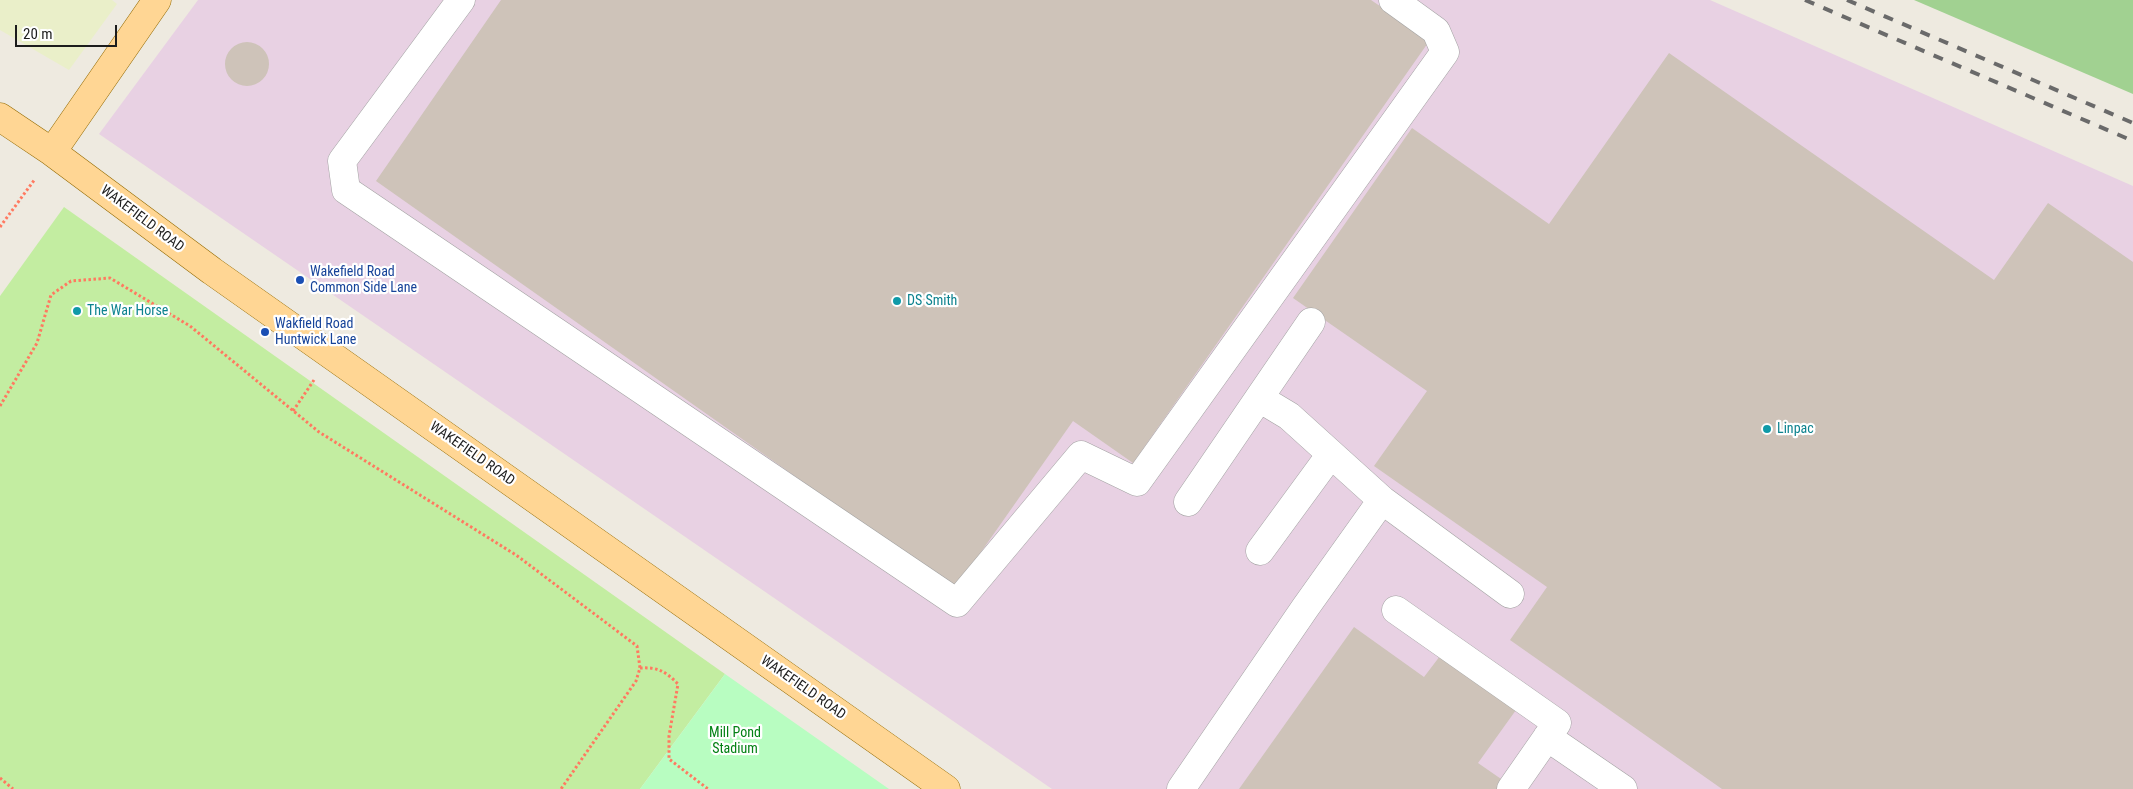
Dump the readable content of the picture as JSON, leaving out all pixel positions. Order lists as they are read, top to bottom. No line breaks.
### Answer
{"streets":{"main road":["WAKEFIELD ROAD"]},"parks":["Mill Pond Stadium"],"places":["Wakefield Road Common Side Lane","DS Smith","The War Horse","Wakfield Road Huntwick Lane","Linpac"],"scale_bar":"20 m"}
